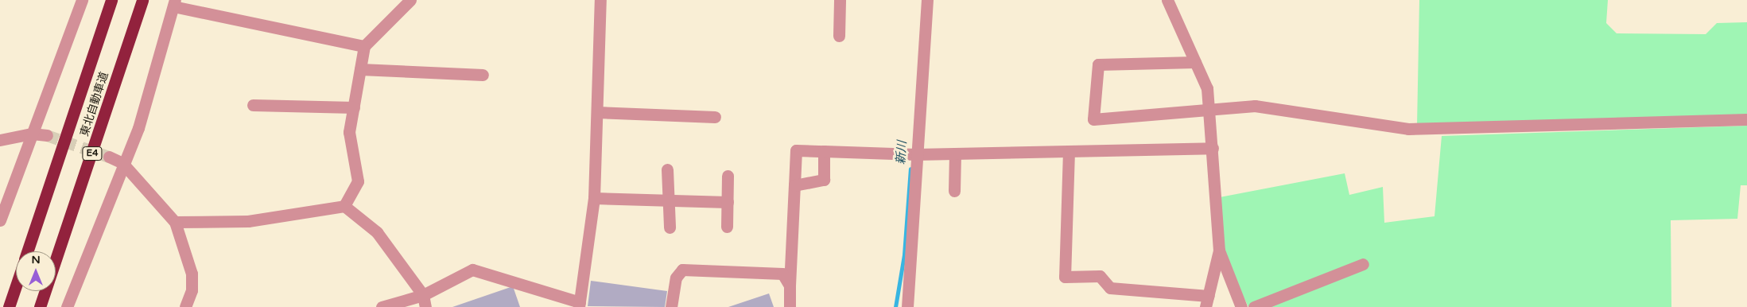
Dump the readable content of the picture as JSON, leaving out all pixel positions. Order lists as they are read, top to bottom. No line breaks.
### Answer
{"streets":{"highway":["東北自動車道","E4"]},"water":["新川"],"north":"top"}
